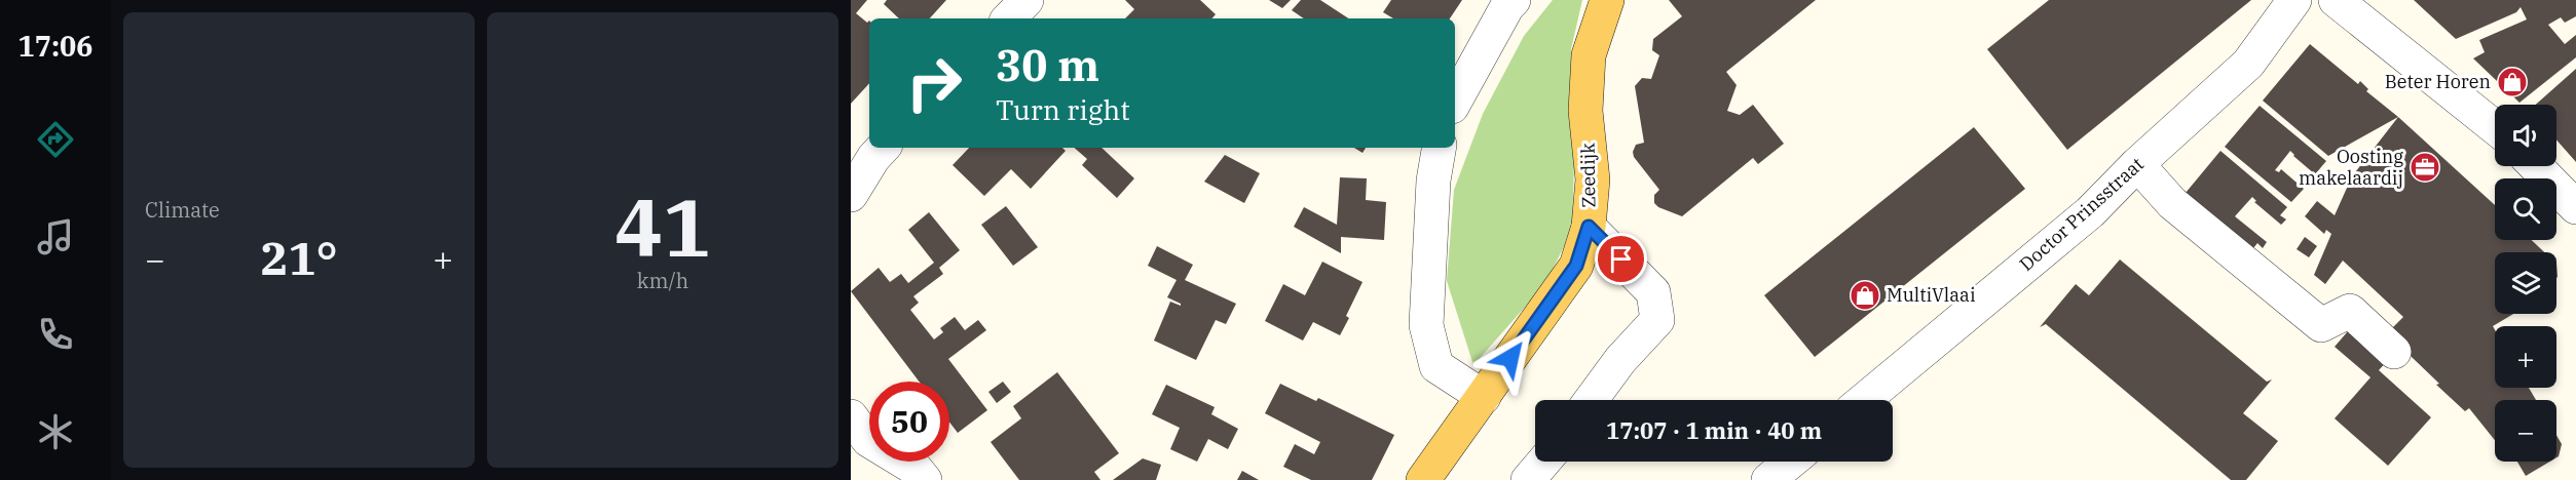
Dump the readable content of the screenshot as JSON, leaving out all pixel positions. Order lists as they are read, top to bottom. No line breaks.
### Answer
{"streets":{"main road":["Zeedijk"],"street":["Doctor Prinsstraat"]},"places":{"shop":["Beter Horen","MultiVlaai"],"office":["Oosting makelaardij"]},"page":{"tabs":"17:06","tile":["Climate",["41","km/h"]],"turn":["30 m","Turn right"],"map_buttons":["+","−"],"heat":["−","21°","+"],"limit":"50","trip":"17:07 · 1 min · 40 m"}}
